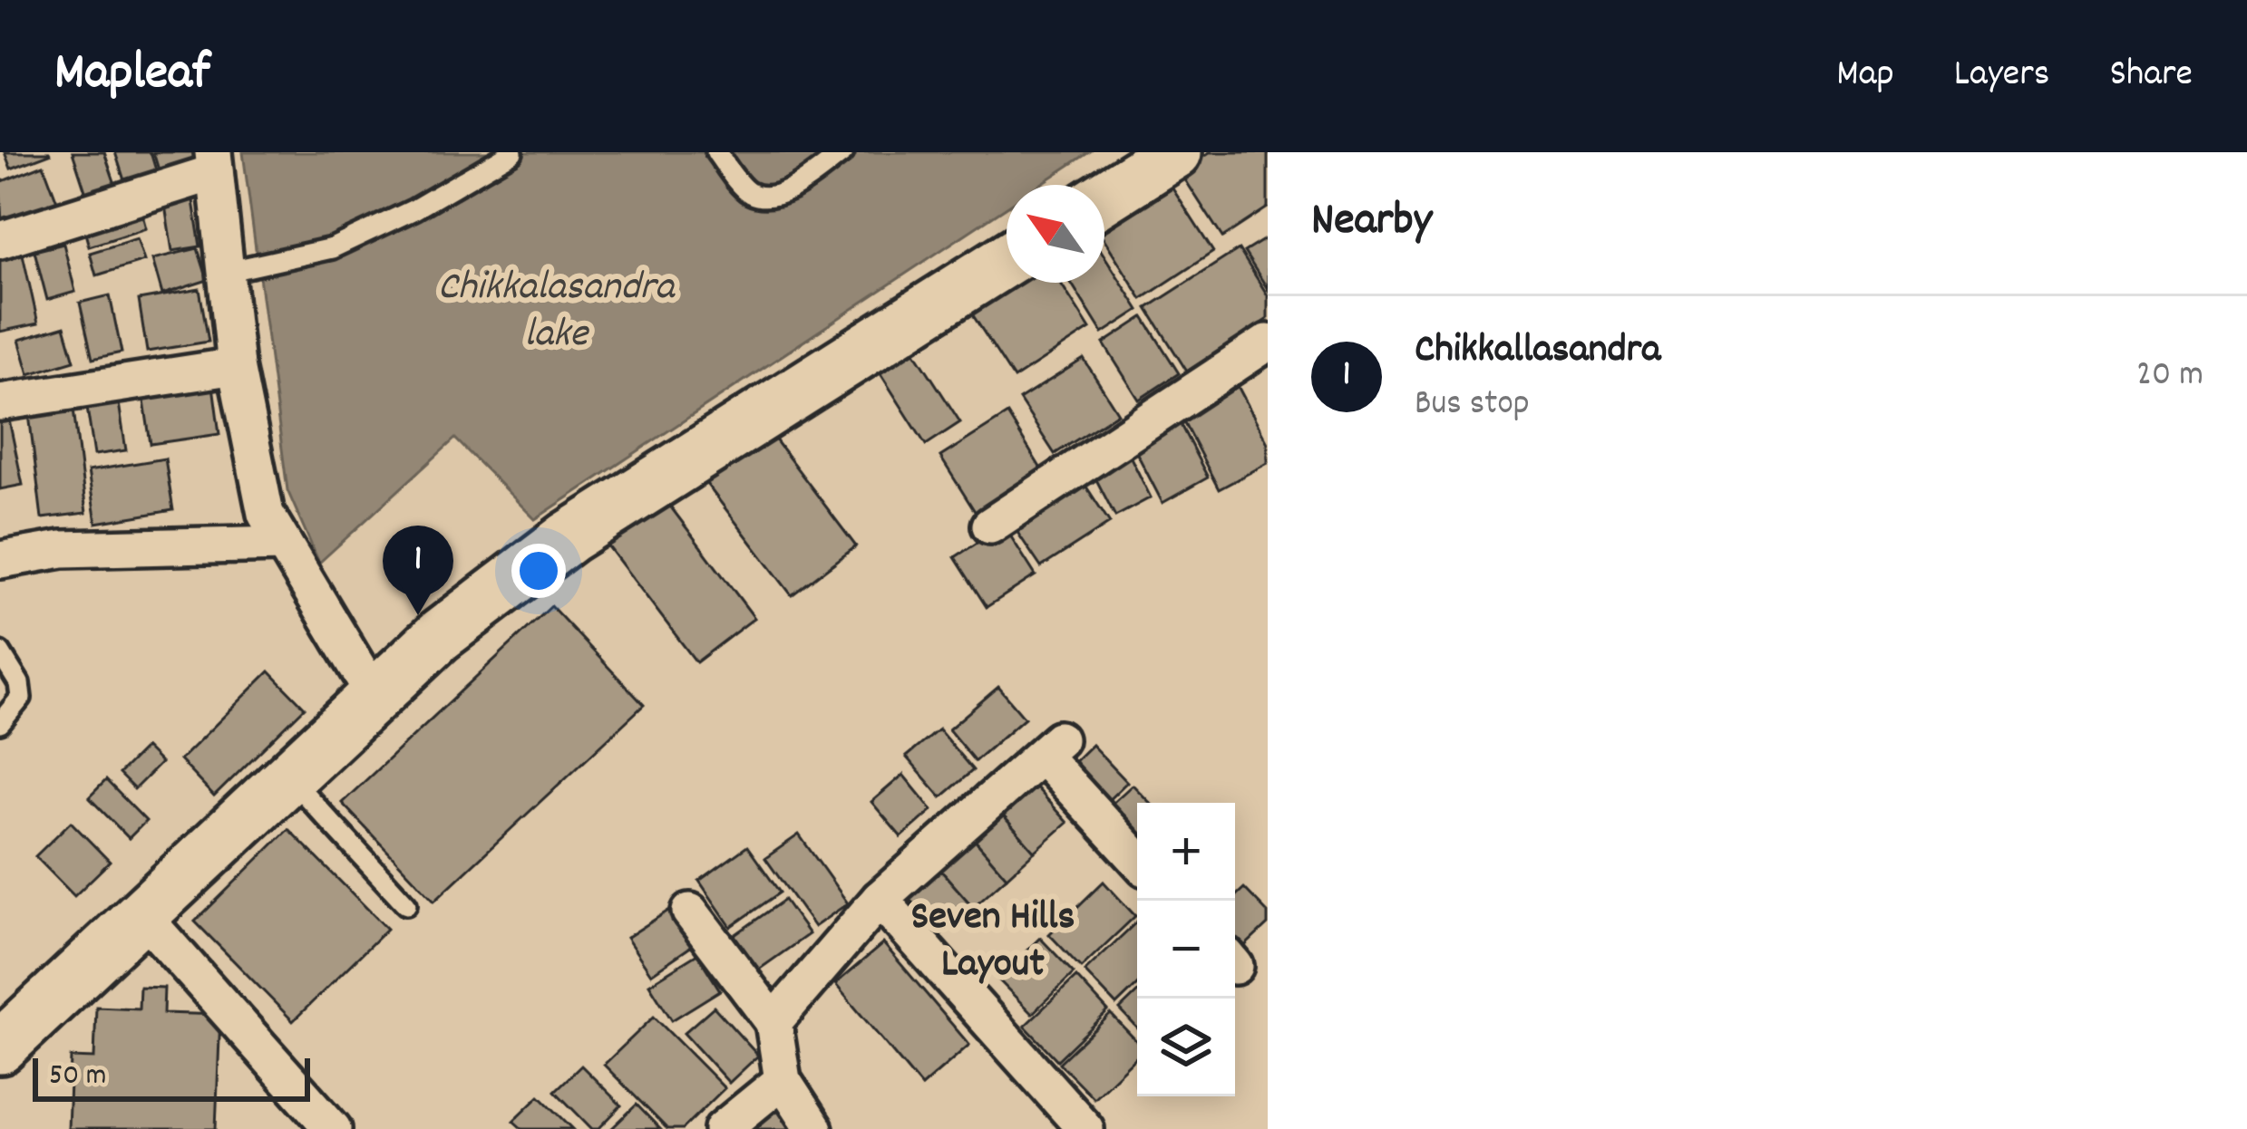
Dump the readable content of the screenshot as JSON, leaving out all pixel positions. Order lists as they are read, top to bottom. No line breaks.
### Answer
{"districts":["Seven Hills Layout"],"water":["Chikkalasandra lake"],"scale_bar":"50 m","north":"top left","page":{"header":"Mapleaf","nav":["Map","Layers","Share"],"heading":"Nearby","list":[{"mark":"1","name":"Chikkallasandra","note":"Bus stop","value":"20 m"}],"pins":"1","map_buttons":["+","−"],"scale":"50 m"}}
